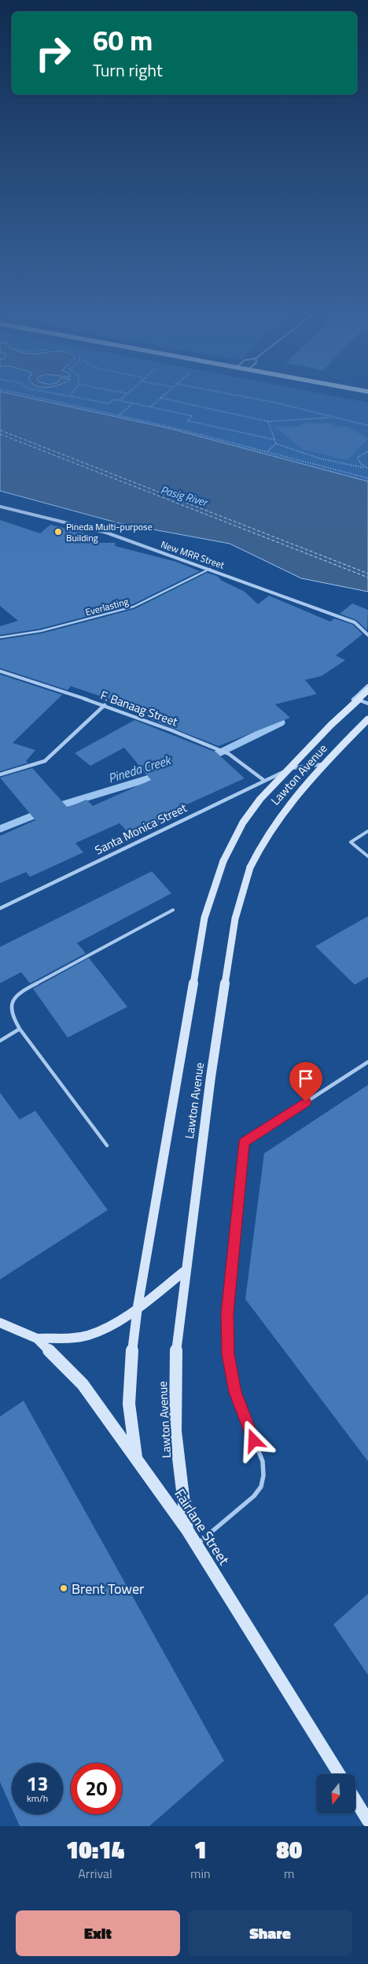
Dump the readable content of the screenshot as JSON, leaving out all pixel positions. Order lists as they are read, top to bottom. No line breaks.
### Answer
{"streets":{"main road":["Lawton Avenue","Fairlane Street"],"street":["New MRR Street","F. Banaag Street","Santa Monica Street"],"lane":["Everlasting"]},"crossings":[["New MRR Street","Everlasting"],["F. Banaag Street","Santa Monica Street"],["Lawton Avenue","Fairlane Street"]],"water":["Pasig River","Pineda Creek"],"places":["Pineda Multi-purpose Building","Brent Tower"],"north":"bottom","page":{"turn":["60 m","Turn right"],"speed":"13 km/h","limit":"20","eta":["10:14","Arrival","1","min","80","m"],"buttons":["Exit","Share"]}}
